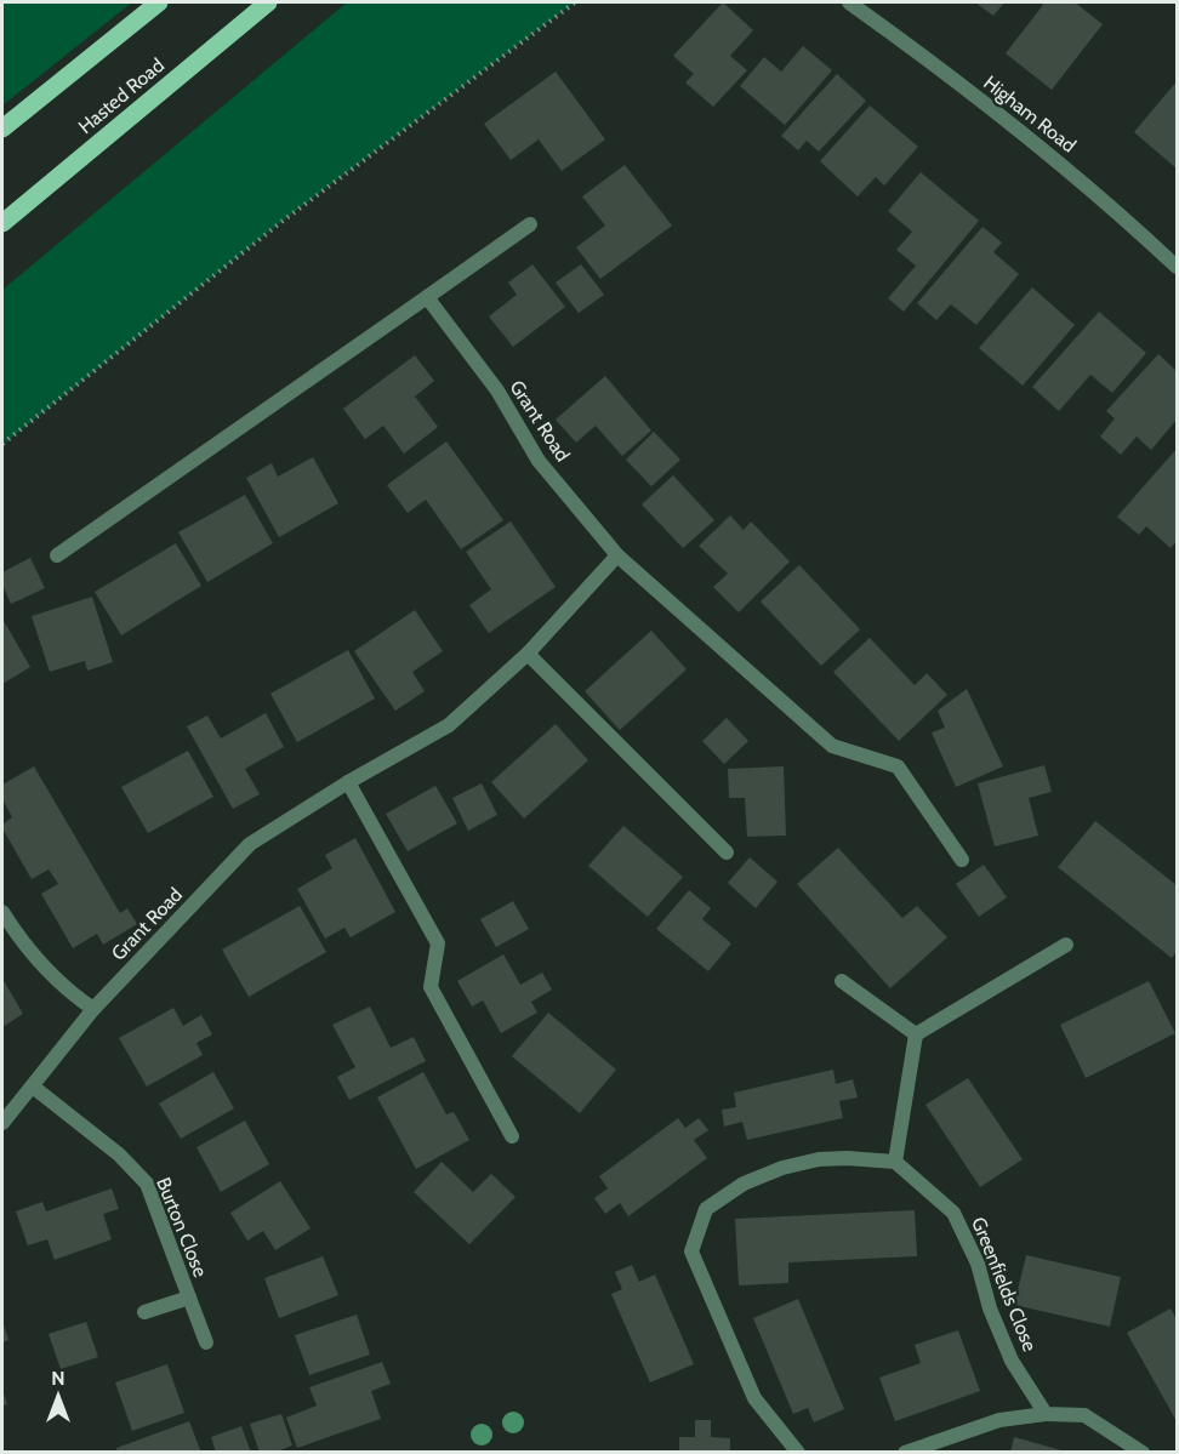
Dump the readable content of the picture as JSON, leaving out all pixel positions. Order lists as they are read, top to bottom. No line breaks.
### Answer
{"streets":{"main road":["Hasted Road"],"street":["Higham Road","Grant Road","Burton Close","Greenfields Close"]},"crossings":[["Grant Road","Burton Close"]],"north":"top"}
